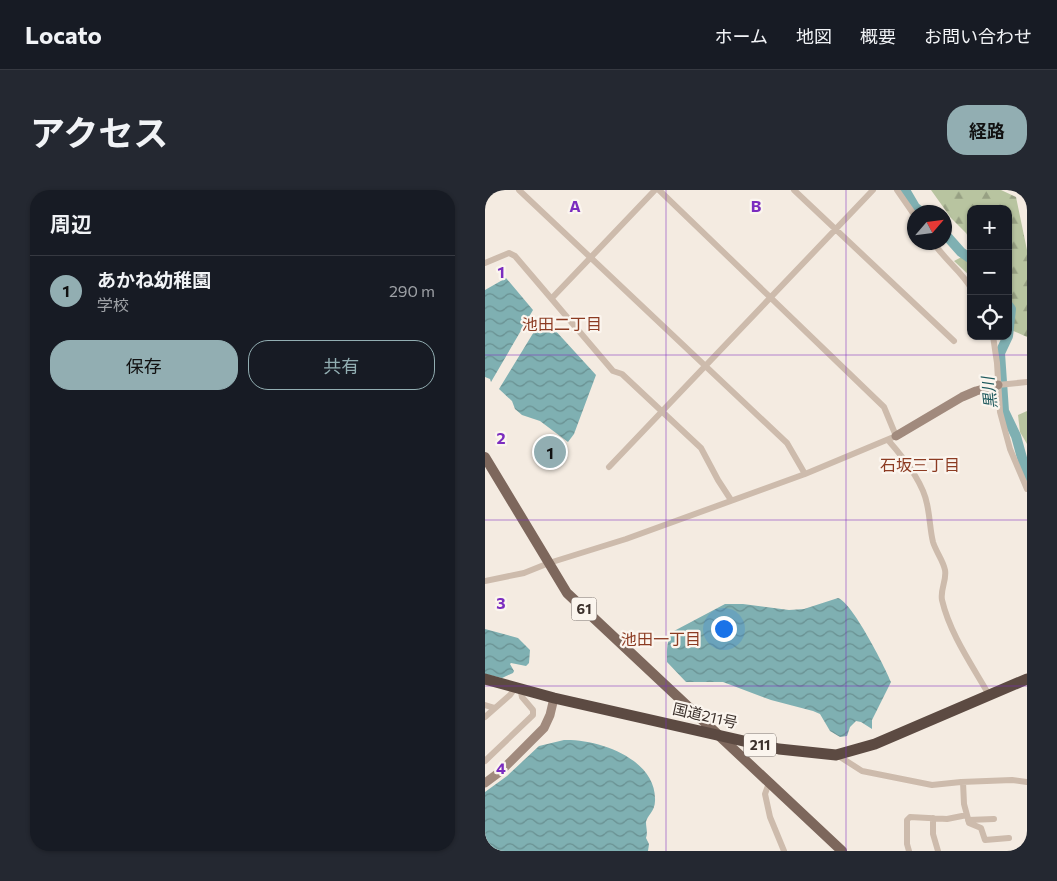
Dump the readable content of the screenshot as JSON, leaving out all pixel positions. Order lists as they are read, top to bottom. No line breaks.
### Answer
{"streets":{"highway":["国道211号","211"],"main road":["61"]},"crossings":[["61","国道211号"]],"districts":["池田二丁目","石坂三丁目","池田一丁目"],"water":["黒川"],"north":"top right","page":{"header":"Locato","nav":["ホーム","地図","概要","お問い合わせ"],"title":"アクセス","buttons":["経路",["保存","共有"]],"heading":"周辺","map_buttons":["+","−"],"list":[{"mark":"1","name":"あかね幼稚園","note":"学校","value":"290 m"}],"pins":"1"},"grid":{"columns":["A","B"],"rows":["1","2","3","4"]}}
